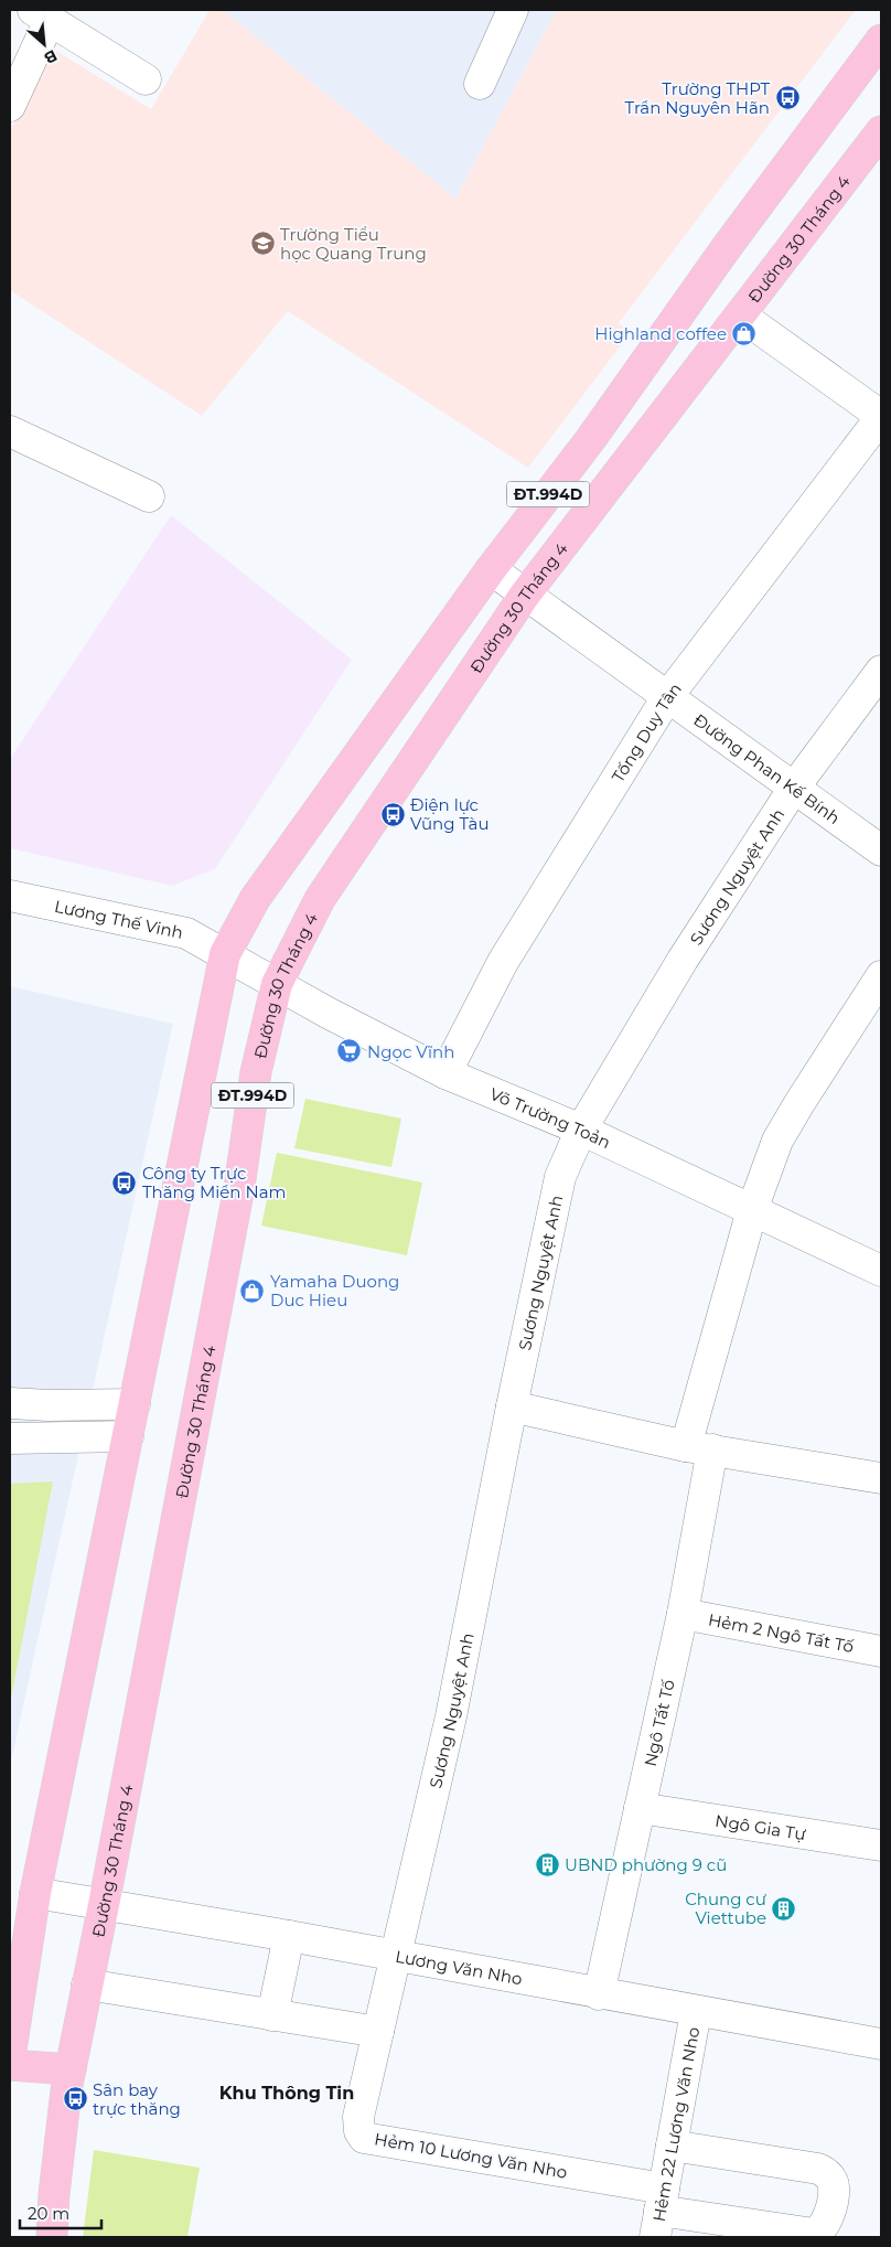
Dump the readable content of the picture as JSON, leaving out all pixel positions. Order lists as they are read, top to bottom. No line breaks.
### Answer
{"streets":{"main road":["Đường 30 Tháng 4","ĐT.994D"],"street":["Tống Duy Tân","Đường Phan Kế Bính","Sương Nguyệt Anh","Lương Thế Vinh","Võ Trường Toản","Hẻm 2 Ngô Tất Tố","Ngô Tất Tố","Ngô Gia Tự","Lương Văn Nho","Hẻm 22 Lương Văn Nho","Hẻm 10 Lương Văn Nho"]},"crossings":[["Đường 30 Tháng 4","Đường Phan Kế Bính"],["Đường 30 Tháng 4","Võ Trường Toản"],["Đường 30 Tháng 4","Lương Văn Nho"],["ĐT.994D","Đường Phan Kế Bính"],["ĐT.994D","Lương Thế Vinh"],["ĐT.994D","Võ Trường Toản"],["ĐT.994D","Lương Văn Nho"],["Tống Duy Tân","Đường Phan Kế Bính"],["Tống Duy Tân","Võ Trường Toản"],["Đường Phan Kế Bính","Sương Nguyệt Anh"],["Sương Nguyệt Anh","Võ Trường Toản"],["Sương Nguyệt Anh","Lương Văn Nho"],["Sương Nguyệt Anh","Hẻm 10 Lương Văn Nho"],["Lương Thế Vinh","Võ Trường Toản"],["Võ Trường Toản","Ngô Tất Tố"],["Hẻm 2 Ngô Tất Tố","Ngô Tất Tố"],["Ngô Tất Tố","Ngô Gia Tự"],["Ngô Tất Tố","Lương Văn Nho"],["Lương Văn Nho","Hẻm 22 Lương Văn Nho"],["Lương Văn Nho","Hẻm 10 Lương Văn Nho"],["Hẻm 22 Lương Văn Nho","Hẻm 10 Lương Văn Nho"]],"districts":["Khu Thông Tin"],"places":{"bus stop":["Trường THPT Trần Nguyên Hãn","Điện lực Vũng Tàu","Công ty Trực Thăng Miền Nam","Sân bay trực thăng"],"school or university":["Trường Tiểu học Quang Trung"],"shop":["Highland coffee","Yamaha Duong Duc Hieu"],"supermarket":["Ngọc Vĩnh"],"building":["UBND phường 9 cũ","Chung cư Viettube"]},"scale_bar":"20 m","north":"bottom right"}
